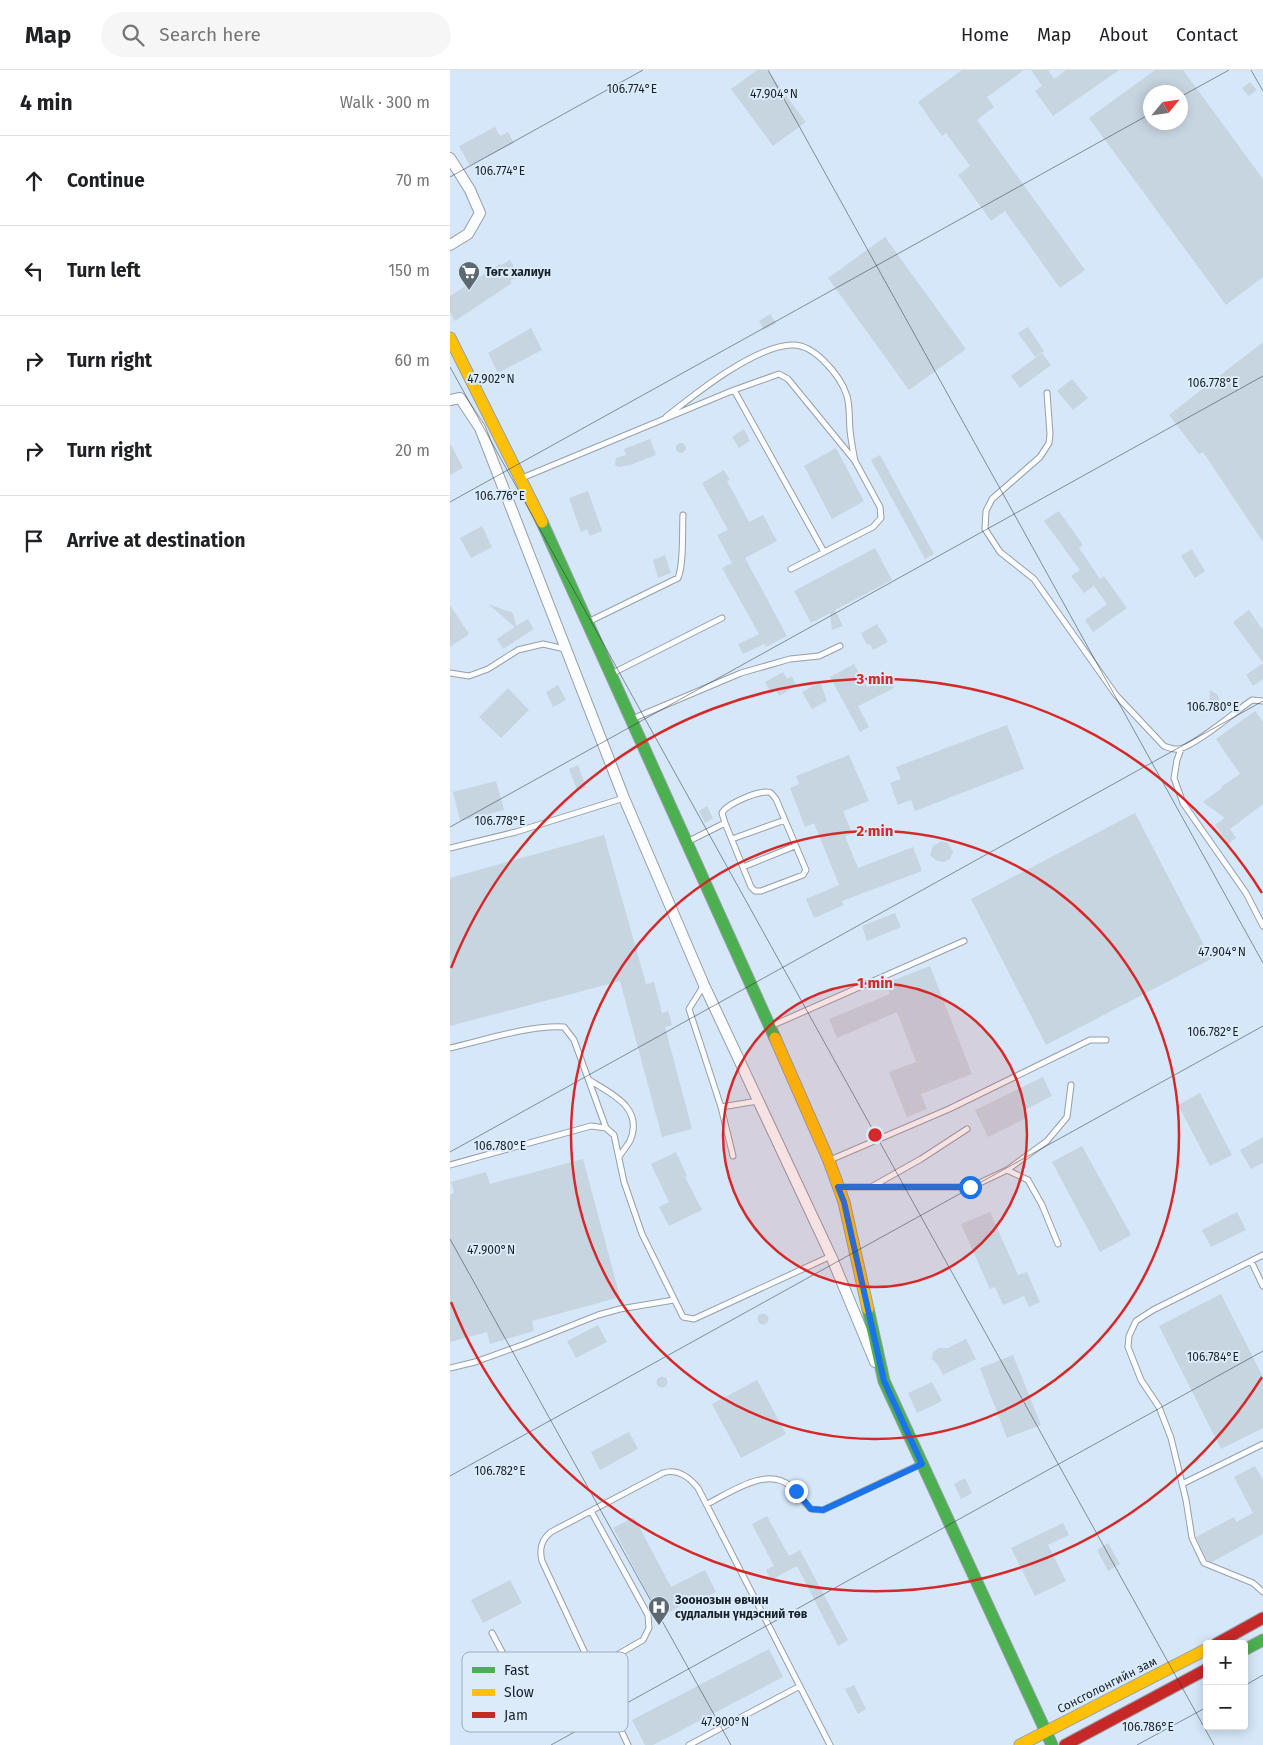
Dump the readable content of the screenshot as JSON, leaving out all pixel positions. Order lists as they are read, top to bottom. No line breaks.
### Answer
{"streets":{"street":["Сонсголонгийн зам"]},"places":{"supermarket":["Төгс халиун"],"hospital":["Зоонозын өвчин судлалын үндэсний төв"]},"legend":["Fast","Slow","Jam"],"north":"top right","page":{"header":"Map","search":"Search here","nav":["Home","Map","About","Contact"],"heading":["4 min","Walk · 300 m"],"list":[["Continue","70 m"],["Turn left","150 m"],["Turn right","60 m"],["Turn right","20 m"],"Arrive at destination"],"map_buttons":["+","−"]},"coordinates":["106.774°E","47.904°N","47.902°N","106.778°E","106.776°E","106.780°E","106.782°E","47.900°N","106.784°E","106.786°E"],"rings":["3 min","2 min","1 min"]}
